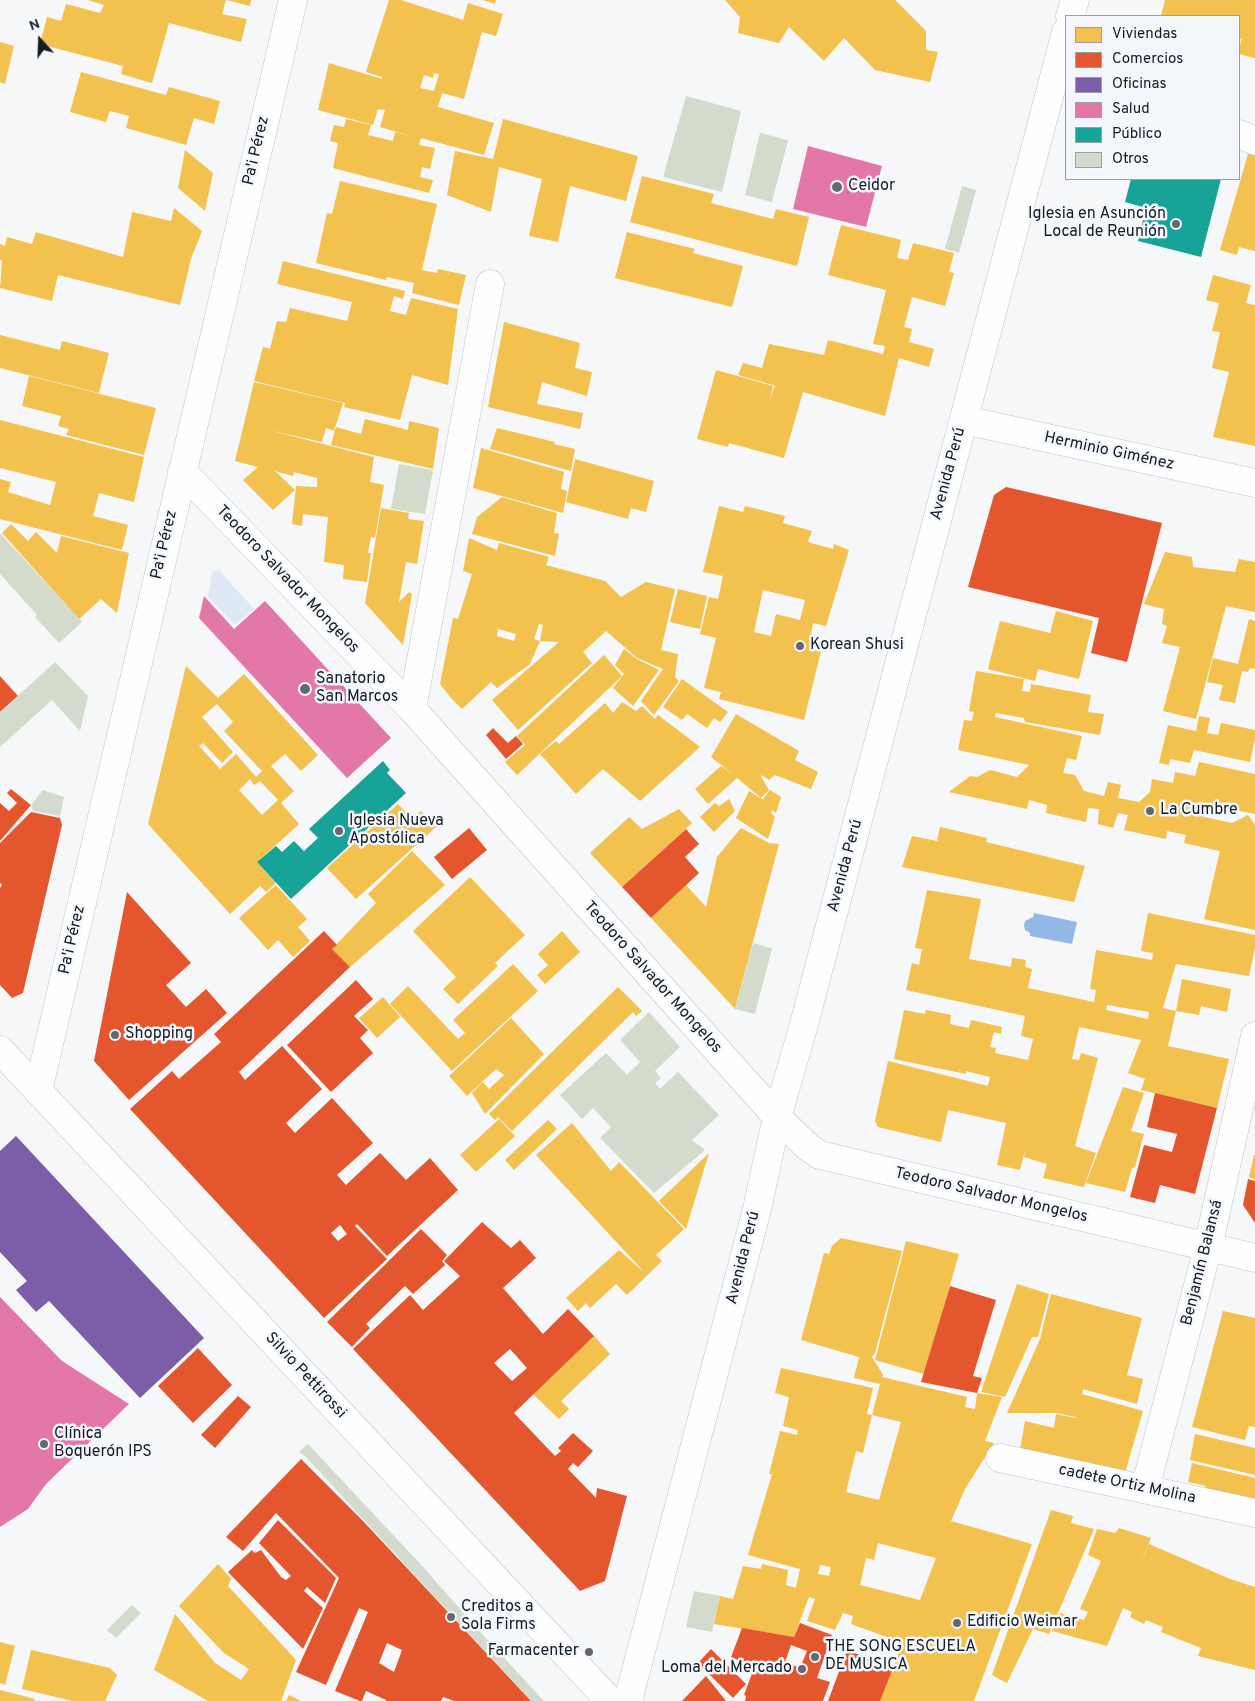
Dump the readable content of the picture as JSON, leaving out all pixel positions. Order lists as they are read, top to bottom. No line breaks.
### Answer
{"streets":{"street":["Pa'i Pérez","Herminio Giménez","Avenida Perú","Teodoro Salvador Mongelos","Benjamín Balansá","Silvio Pettirossi","cadete Ortiz Molina"]},"crossings":[["Pa'i Pérez","Teodoro Salvador Mongelos"],["Pa'i Pérez","Silvio Pettirossi"],["Herminio Giménez","Avenida Perú"],["Avenida Perú","Teodoro Salvador Mongelos"],["Teodoro Salvador Mongelos","Benjamín Balansá"],["Benjamín Balansá","cadete Ortiz Molina"]],"places":["Ceidor","Iglesia en Asunción Local de Reunión","Korean Shusi","Sanatorio San Marcos","La Cumbre","Iglesia Nueva Apostólica","Shopping","Clínica Boquerón IPS","Creditos a Sola Firms","Edificio Weimar","Farmacenter","THE SONG ESCUELA DE MUSICA","Loma del Mercado"],"legend":["Viviendas","Comercios","Oficinas","Salud","Público","Otros"],"north":"top"}
